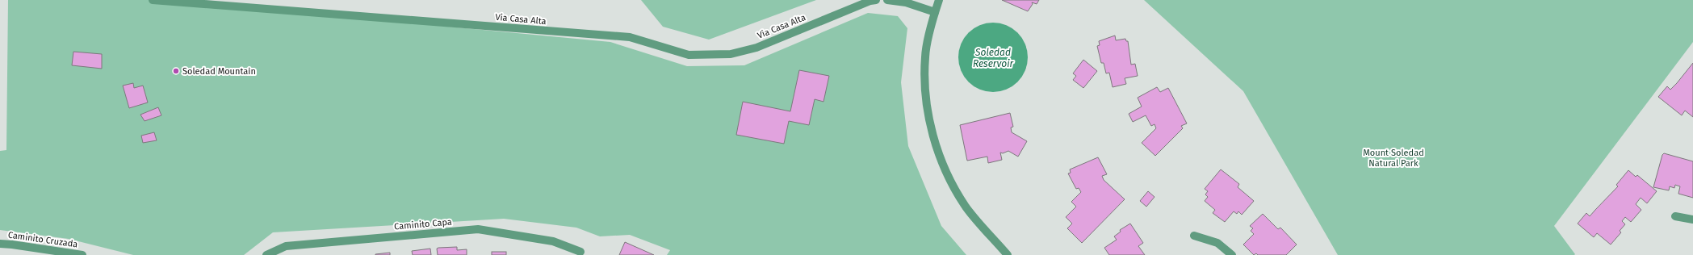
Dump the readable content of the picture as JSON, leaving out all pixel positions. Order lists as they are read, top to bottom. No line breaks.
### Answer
{"streets":{"street":["Via Casa Alta","Caminito Capa","Caminito Cruzada"]},"water":["Soledad Reservoir"],"parks":["Mount Soledad Natural Park"],"places":["Soledad Mountain"]}
